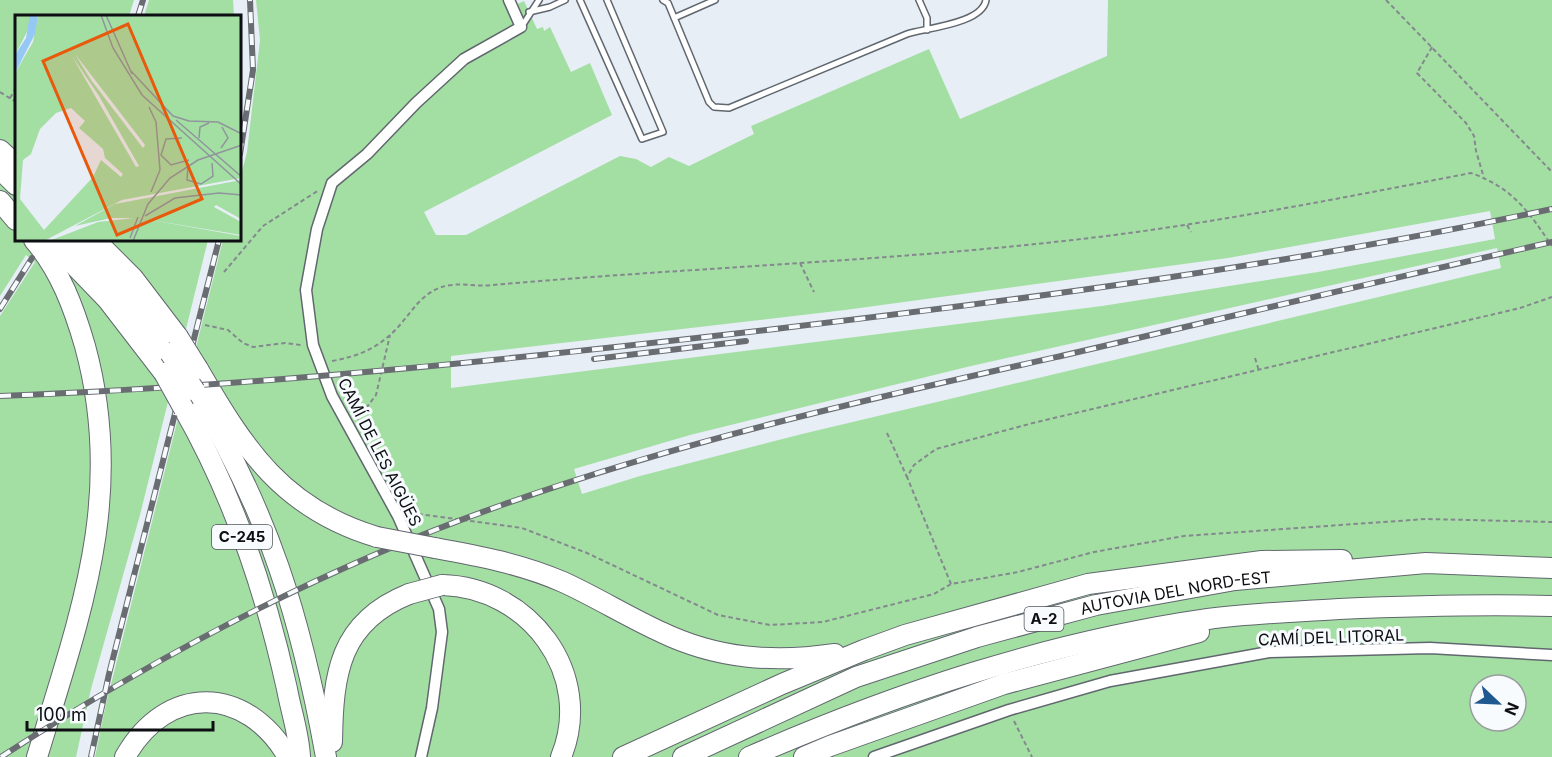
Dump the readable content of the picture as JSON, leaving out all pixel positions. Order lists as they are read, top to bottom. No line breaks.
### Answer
{"streets":{"highway":["C-245","AUTOVIA DEL NORD-EST","A-2"],"street":["CAMÍ DE LES AIGÜES","CAMÍ DEL LITORAL"]},"scale_bar":"100 m","north":"bottom right"}
